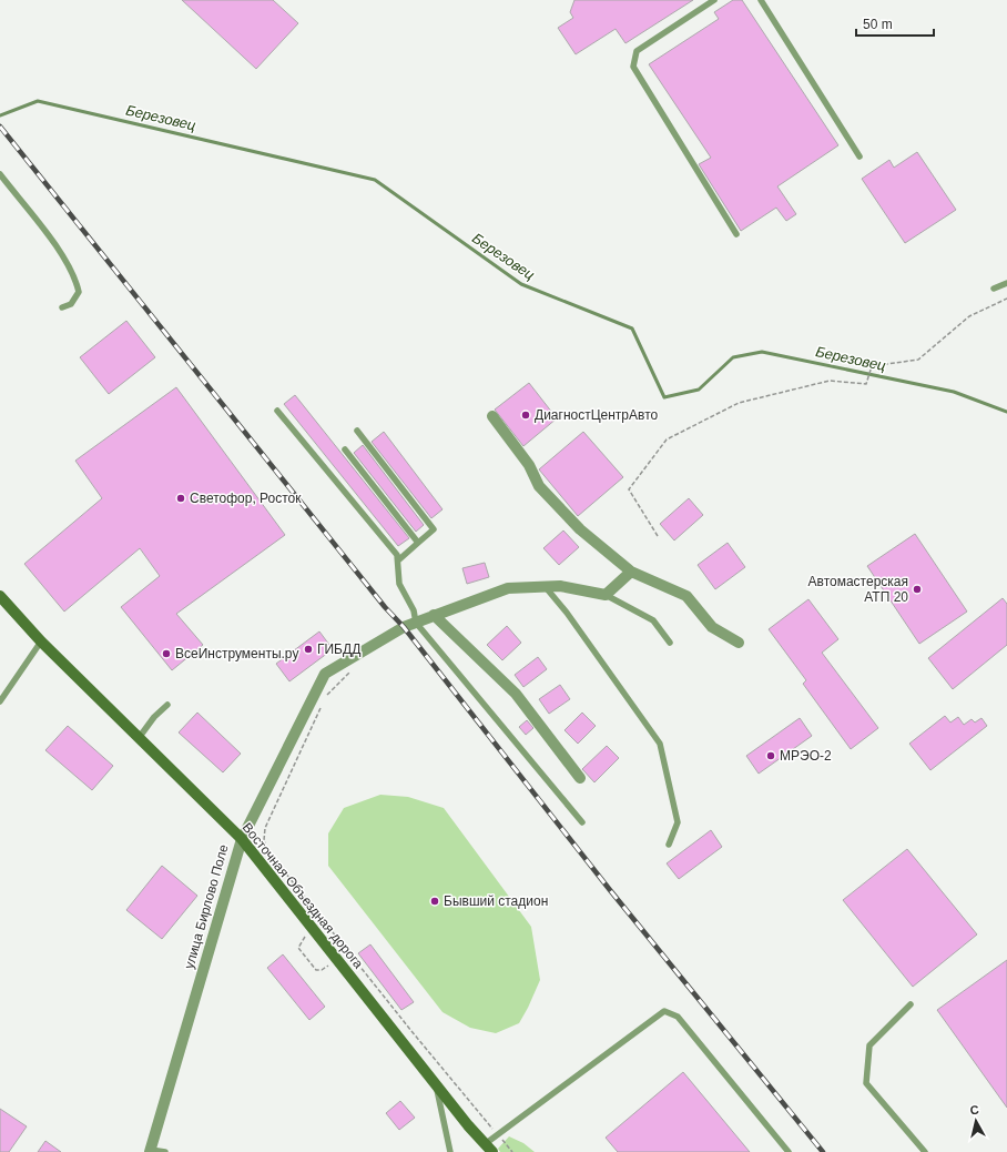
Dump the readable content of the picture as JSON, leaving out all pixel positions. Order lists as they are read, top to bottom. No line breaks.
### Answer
{"streets":{"main road":["Восточная Объездная дорога"],"street":["улица Бирлово Поле"]},"crossings":[["Восточная Объездная дорога","улица Бирлово Поле"]],"water":["Березовец"],"places":["ДиагностЦентрАвто","Светофор, Росток","Автомастерская АТП 20","ГИБДД","ВсеИнструменты.ру","МРЭО-2","Бывший стадион"],"scale_bar":"50 m","north":"top"}
